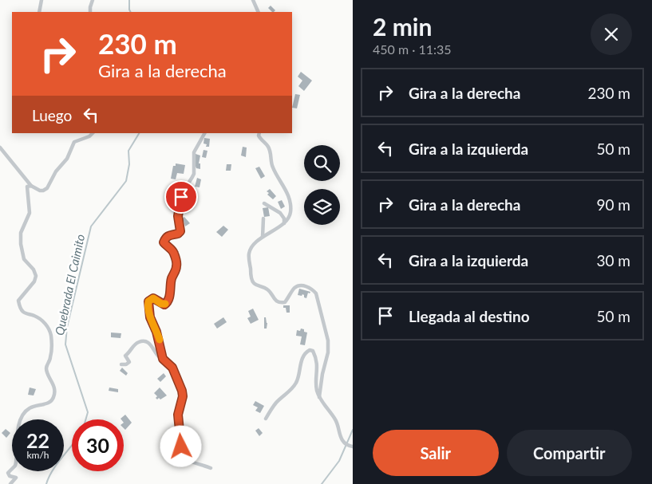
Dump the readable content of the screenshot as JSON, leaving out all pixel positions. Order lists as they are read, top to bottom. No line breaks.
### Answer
{"water":["Quebrada El Caimito"],"page":{"heading":["2 min","450 m · 11:35"],"turn":["230 m","Gira a la derecha"],"list":[{"name":"Gira a la derecha","value":"230 m"},{"name":"Gira a la izquierda","value":"50 m"},{"name":"Gira a la derecha","value":"90 m"},{"name":"Gira a la izquierda","value":"30 m"},{"name":"Llegada al destino","value":"50 m"}],"then":"Luego","speed":"22 km/h","limit":"30","buttons":["Salir","Compartir"]}}
